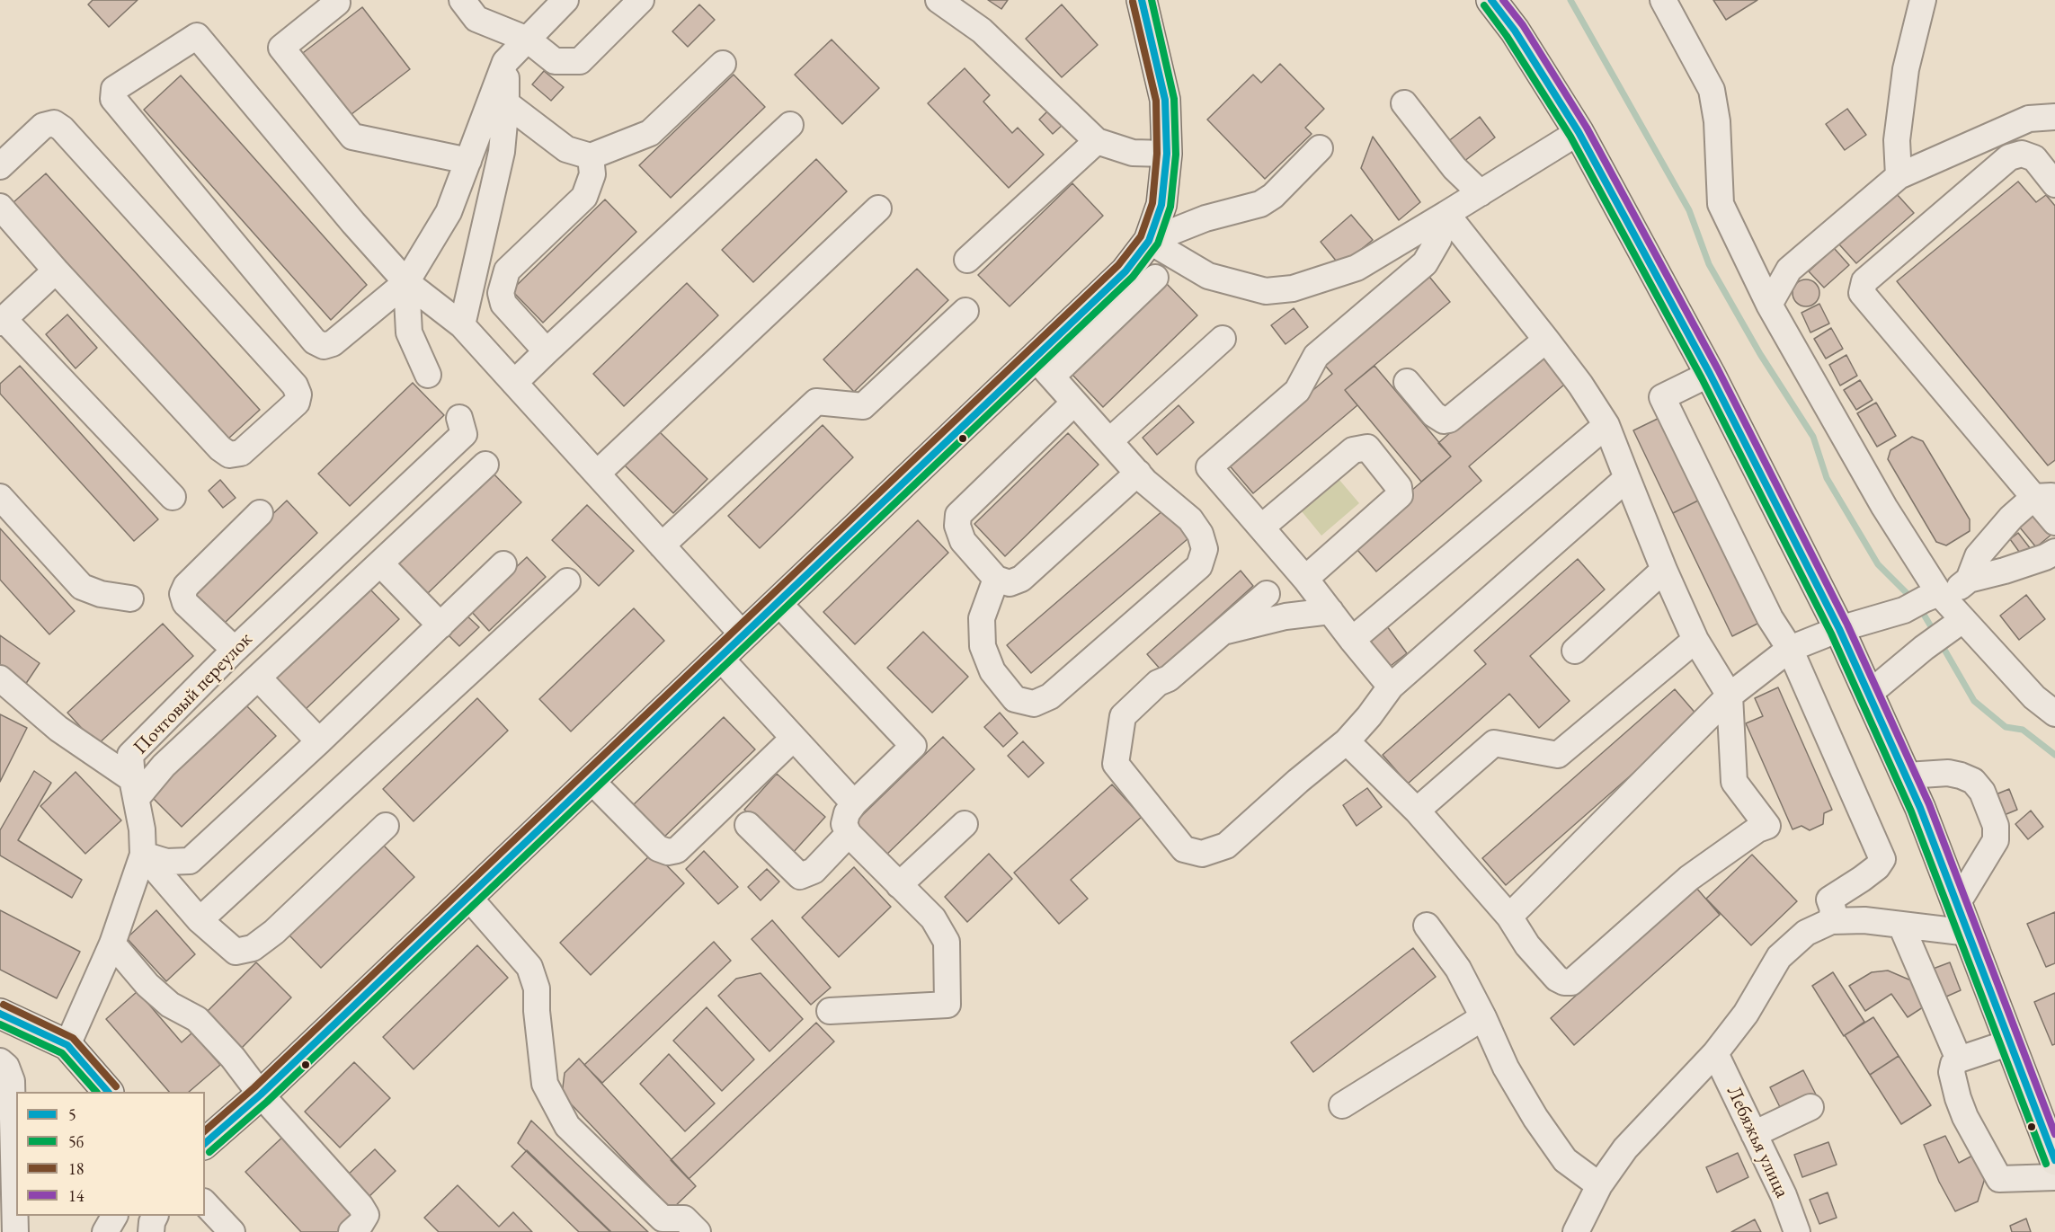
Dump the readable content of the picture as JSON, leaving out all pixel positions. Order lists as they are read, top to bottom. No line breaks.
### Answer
{"streets":{"street":["Почтовый переулок","Лебяжья улица"]},"lines":["transit line 5","transit line 5б","transit line 14","transit line 18"],"legend":["5","5б","18","14"]}
